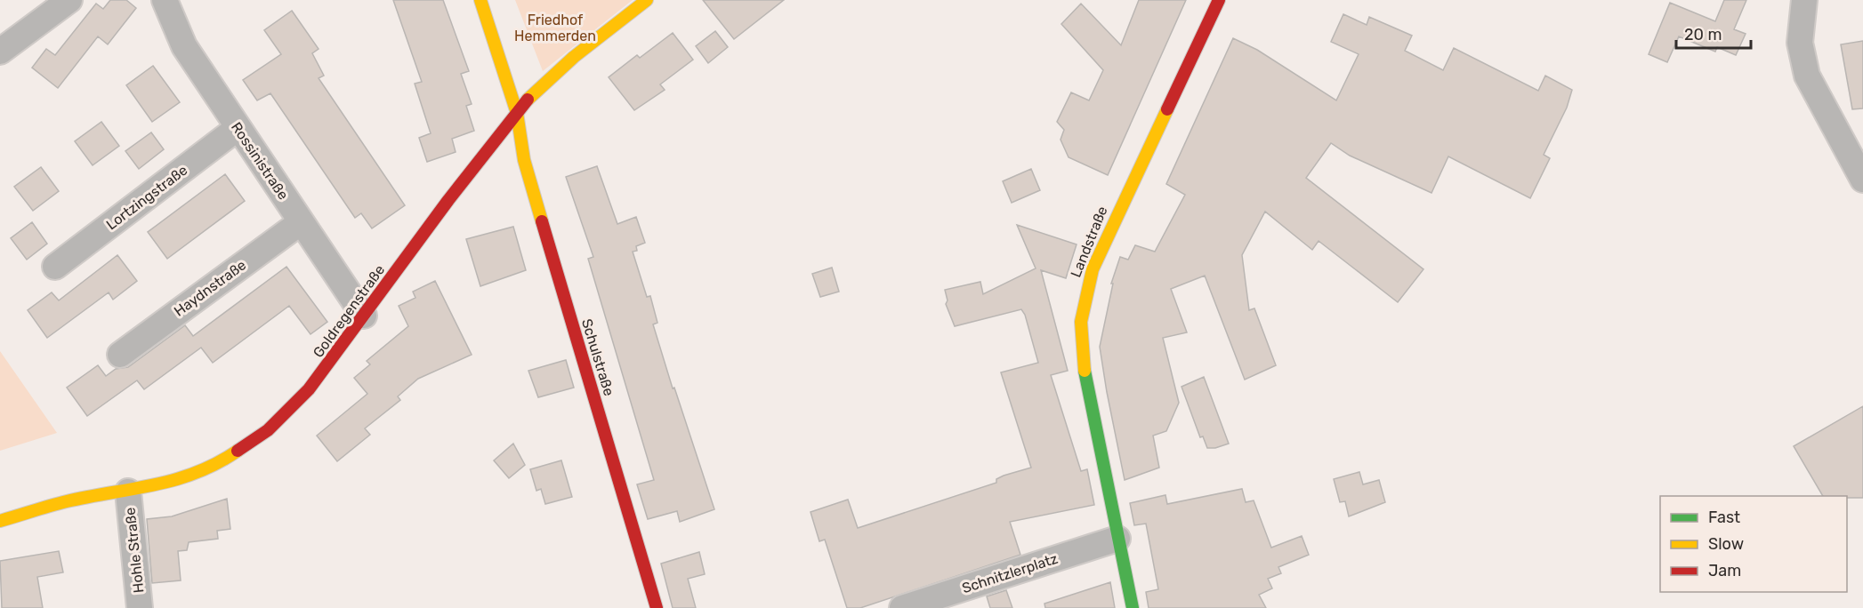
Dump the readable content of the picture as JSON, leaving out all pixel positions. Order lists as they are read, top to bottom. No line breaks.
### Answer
{"streets":{"street":["Rossinistraße","Lortzingstraße","Landstraße","Haydnstraße","Goldregenstraße","Schulstraße","Hohle Straße","Schnitzlerplatz"]},"crossings":[["Rossinistraße","Lortzingstraße"],["Rossinistraße","Haydnstraße"],["Rossinistraße","Goldregenstraße"],["Landstraße","Schnitzlerplatz"],["Goldregenstraße","Schulstraße"],["Goldregenstraße","Hohle Straße"]],"parks":["Friedhof Hemmerden"],"legend":["Fast","Slow","Jam"],"scale_bar":"20 m"}
